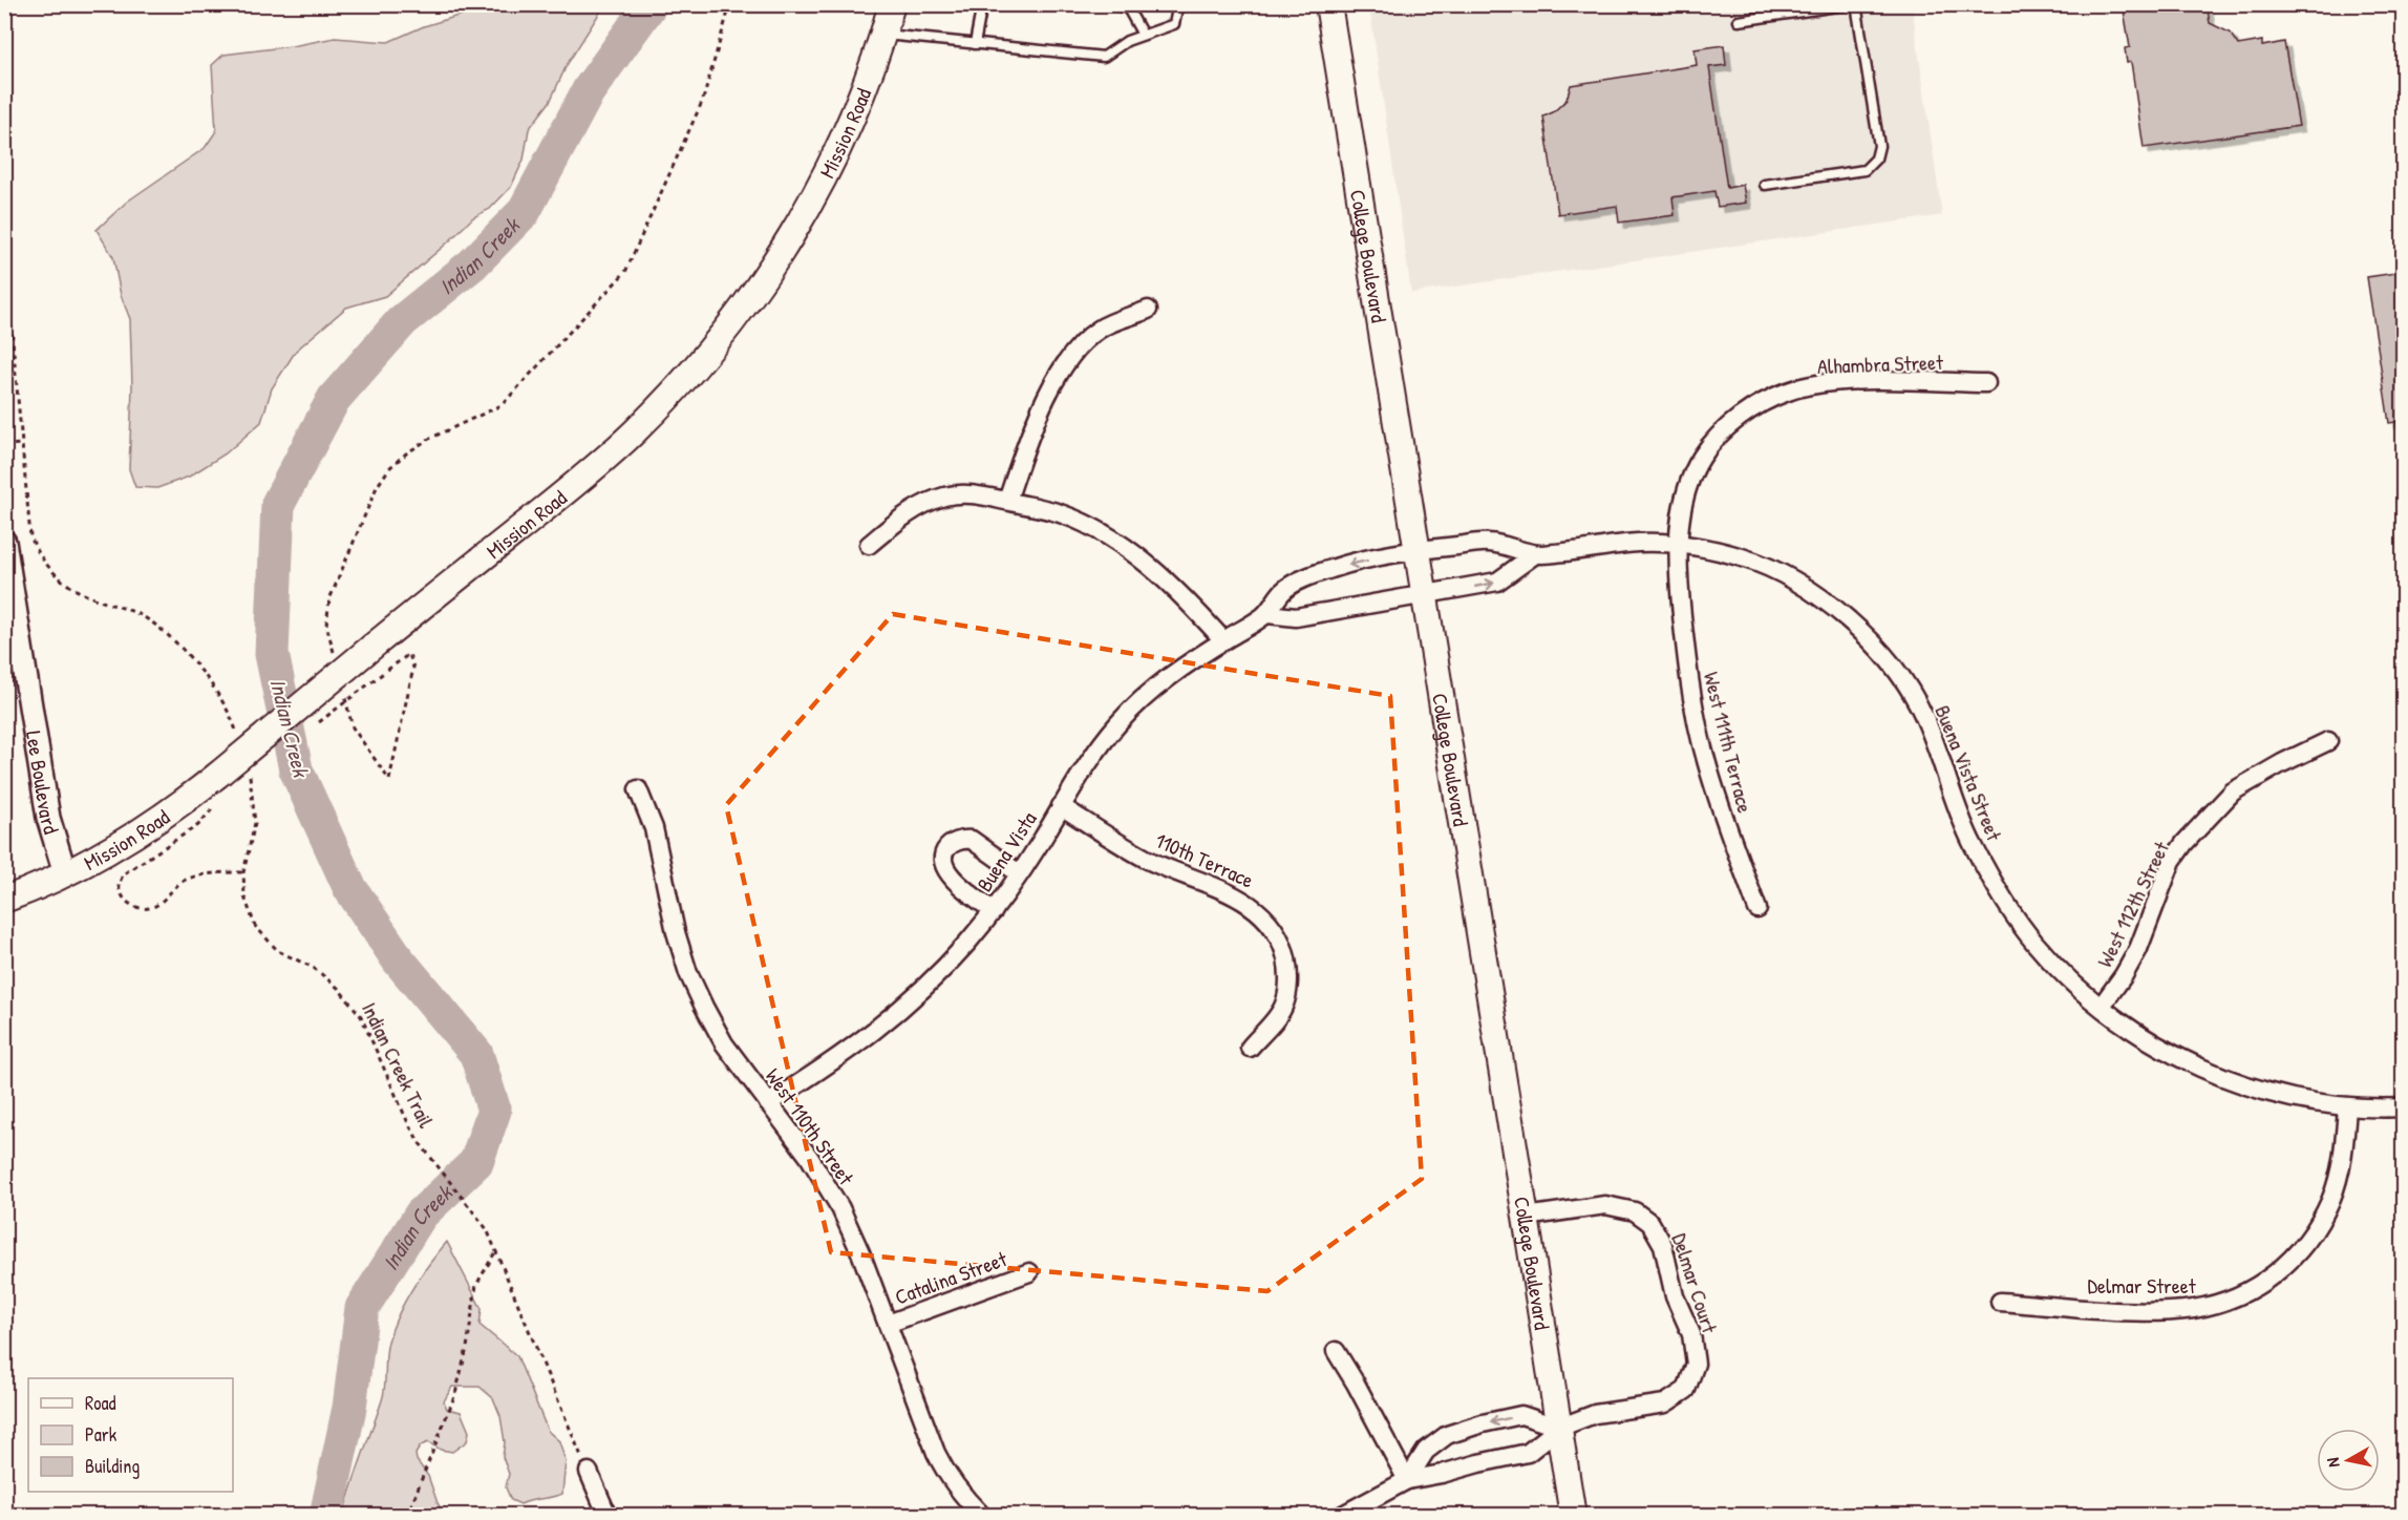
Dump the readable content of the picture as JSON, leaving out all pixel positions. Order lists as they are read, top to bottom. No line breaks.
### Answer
{"streets":{"main road":["Mission Road","College Boulevard"],"street":["Alhambra Street","West 111th Terrace","Buena Vista Street","Lee Boulevard","Buena Vista","110th Terrace","West 112th Street","West 110th Street","Catalina Street","Delmar Court","Delmar Street"],"path":["Indian Creek Trail"]},"crossings":[["Mission Road","Lee Boulevard"],["College Boulevard","Buena Vista Street"],["College Boulevard","Buena Vista"],["College Boulevard","Delmar Court"],["Alhambra Street","West 111th Terrace"],["Alhambra Street","Buena Vista Street"],["West 111th Terrace","Buena Vista Street"],["Buena Vista Street","Buena Vista"],["Buena Vista Street","West 112th Street"],["Buena Vista Street","Delmar Street"],["Buena Vista","110th Terrace"],["Buena Vista","West 110th Street"],["West 110th Street","Catalina Street"]],"water":["Indian Creek"],"legend":["Road","Park","Building"],"north":"left"}
